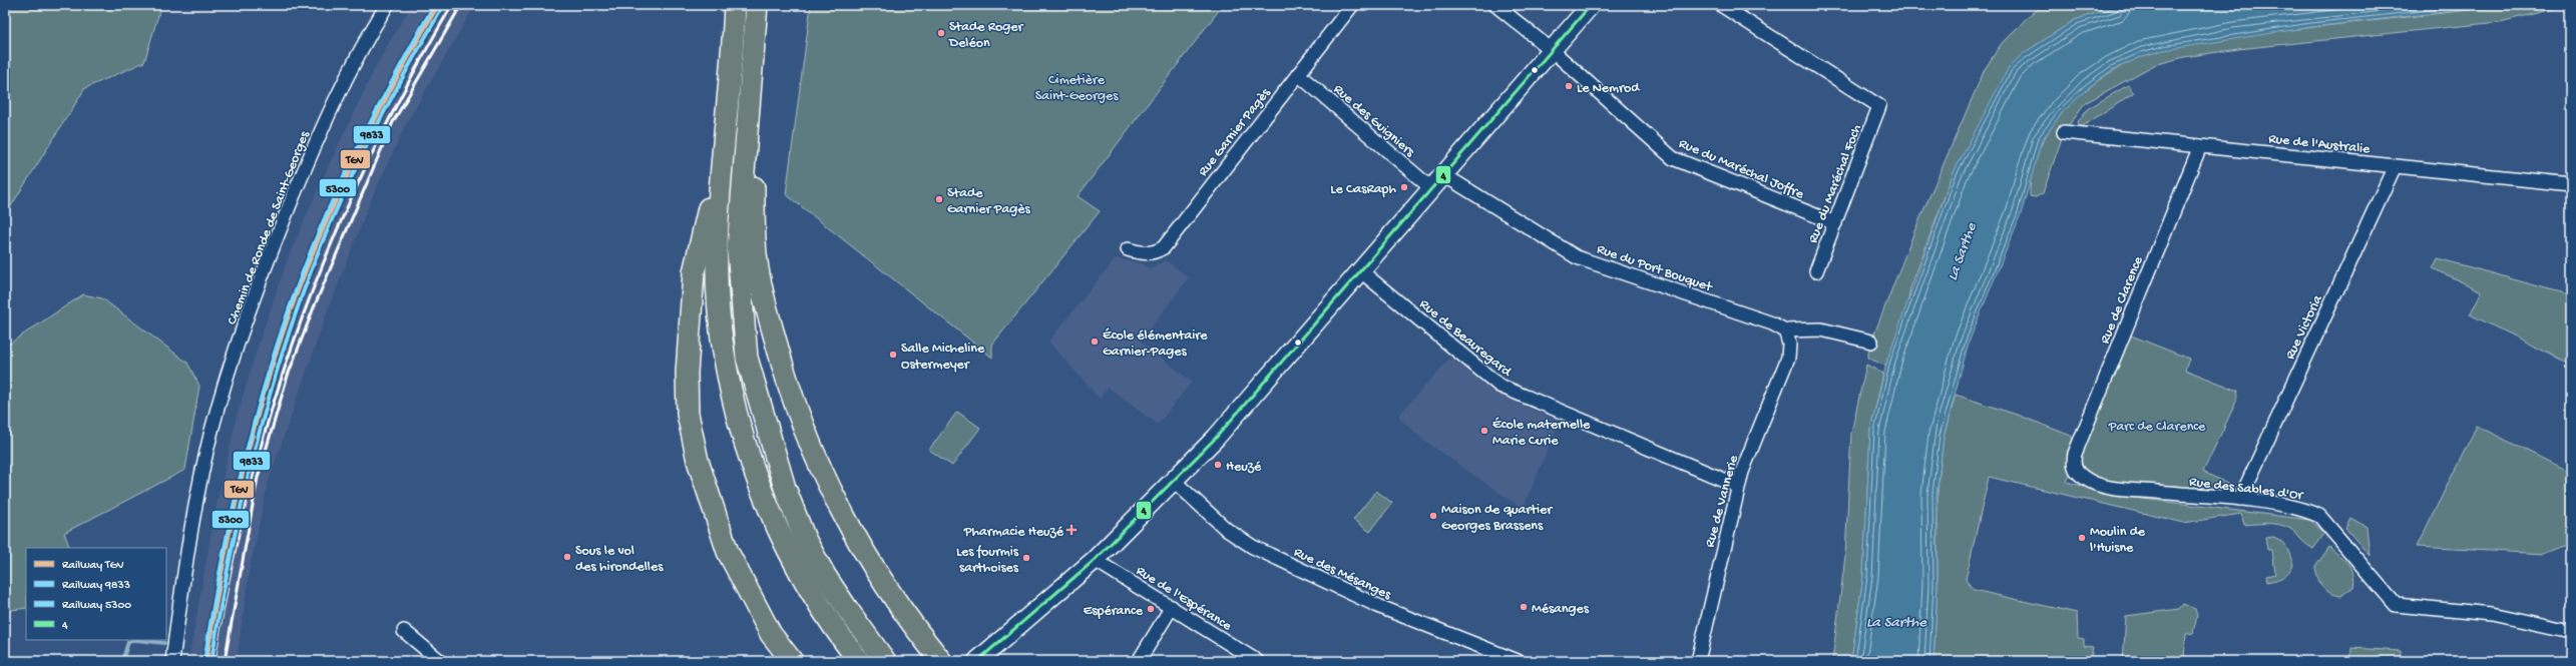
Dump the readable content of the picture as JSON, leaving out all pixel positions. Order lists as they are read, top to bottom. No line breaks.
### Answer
{"streets":{"street":["Rue des Guigniers","Rue Garnier Pagès","Rue de l'Australie","Rue du Maréchal Joffre","Rue du Maréchal Foch","Chemin de Ronde de Saint-Georges","Rue du Port Bouquet","Rue de Clarence","Rue Victoria","Rue de Beauregard","Rue des Sables d'Or","Rue de Vannerie","Rue des Mésanges","Rue de l'Espérance"]},"crossings":[["Rue des Guigniers","Rue Garnier Pagès"],["Rue de l'Australie","Rue de Clarence"],["Rue de l'Australie","Rue Victoria"],["Rue du Maréchal Joffre","Rue du Maréchal Foch"],["Rue du Port Bouquet","Rue de Vannerie"],["Rue de Clarence","Rue des Sables d'Or"],["Rue Victoria","Rue des Sables d'Or"],["Rue de Beauregard","Rue de Vannerie"]],"water":["La Sarthe"],"parks":["Cimetière Saint-Georges","Parc de Clarence"],"places":{"other":["Stade Roger Deléon","Le Nemrod","Le CasRaph","Stade Garnier Pagès","École élémentaire Garnier-Pages","Salle Micheline Ostermeyer","École maternelle Marie Curie","Heuzé","Maison de quartier Georges Brassens","Moulin de l'Huisne","Sous le vol des hirondelles","Les fourmis sarthoises","Mésanges","Espérance"],"health":["Pharmacie Heuzé"]},"lines":["rail line TGV","transit line 4","rail line 5300","rail line 9833"],"legend":["Railway TGV","Railway 9833","Railway 5300","4"]}
